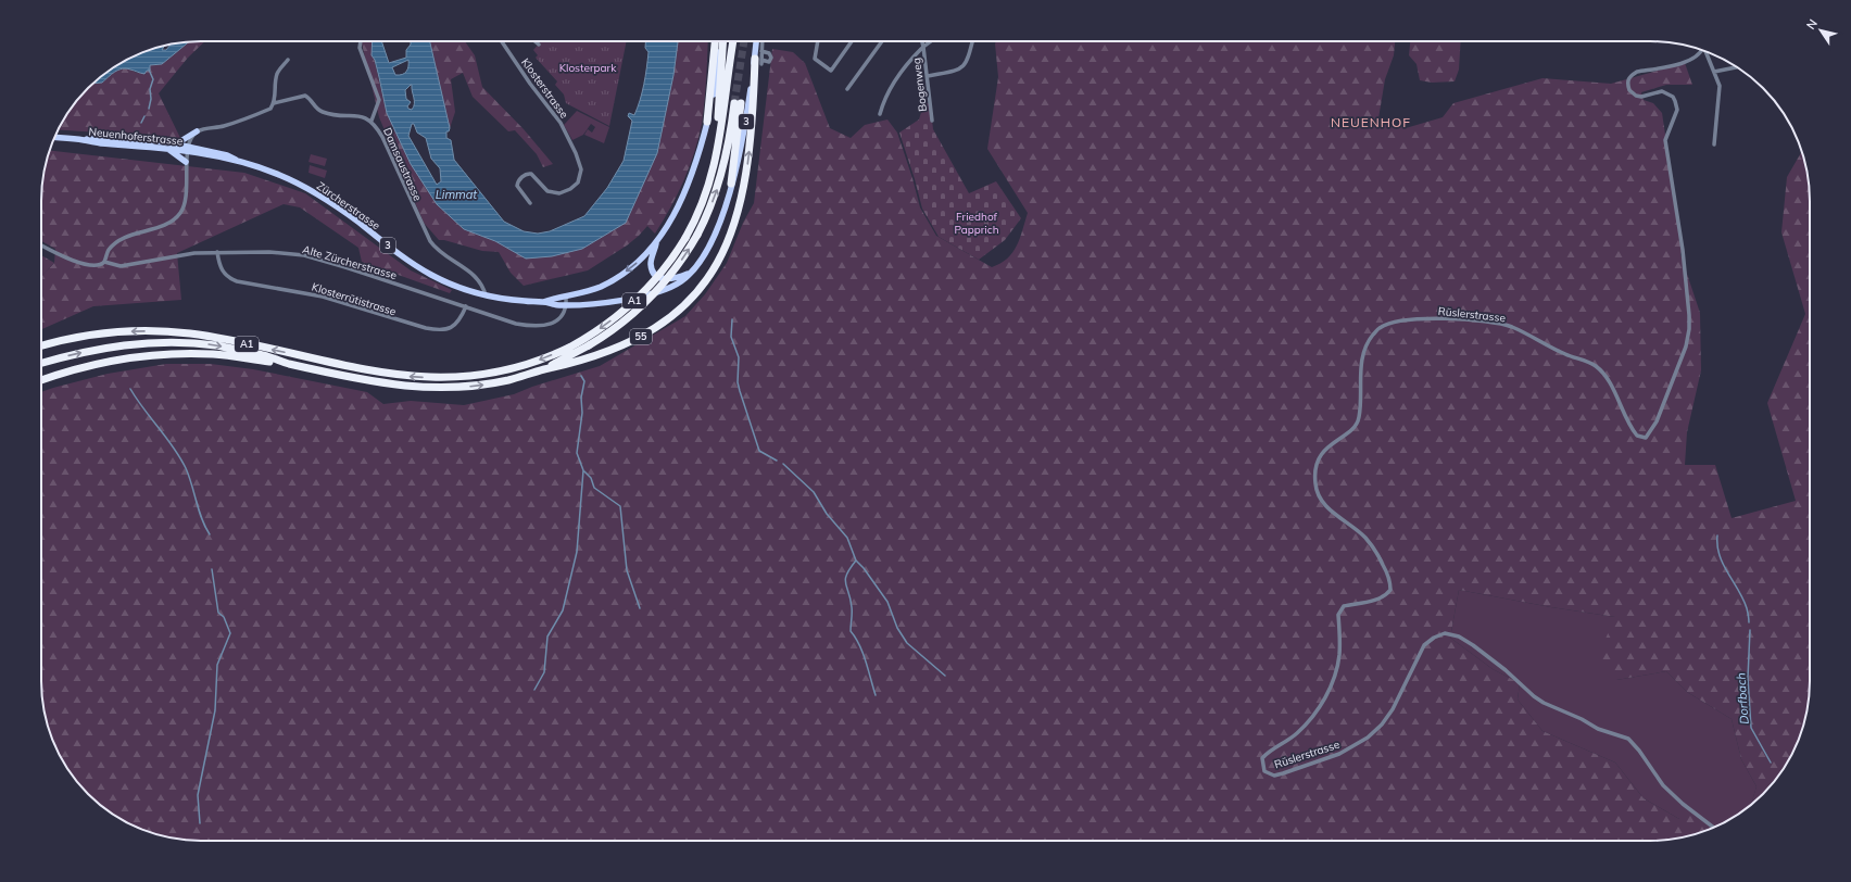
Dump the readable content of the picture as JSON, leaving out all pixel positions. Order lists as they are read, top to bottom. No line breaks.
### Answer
{"streets":{"highway":["A1","55"],"main road":["3","Neuenhoferstrasse","Zürcherstrasse"],"street":["Bogenweg","Klosterstrasse","Damsaustrasse","Alte Zürcherstrasse","Klosterrütistrasse","Rüslerstrasse"]},"crossings":[["3","Zürcherstrasse"],["3","Alte Zürcherstrasse"],["3","A1"],["3","55"],["Neuenhoferstrasse","Zürcherstrasse"],["Damsaustrasse","Zürcherstrasse"],["Alte Zürcherstrasse","Klosterrütistrasse"],["A1","55"]],"districts":["NEUENHOF"],"water":["Limmat","Dorfbach"],"parks":["Klosterpark","Friedhof Papprich"],"north":"top left"}
